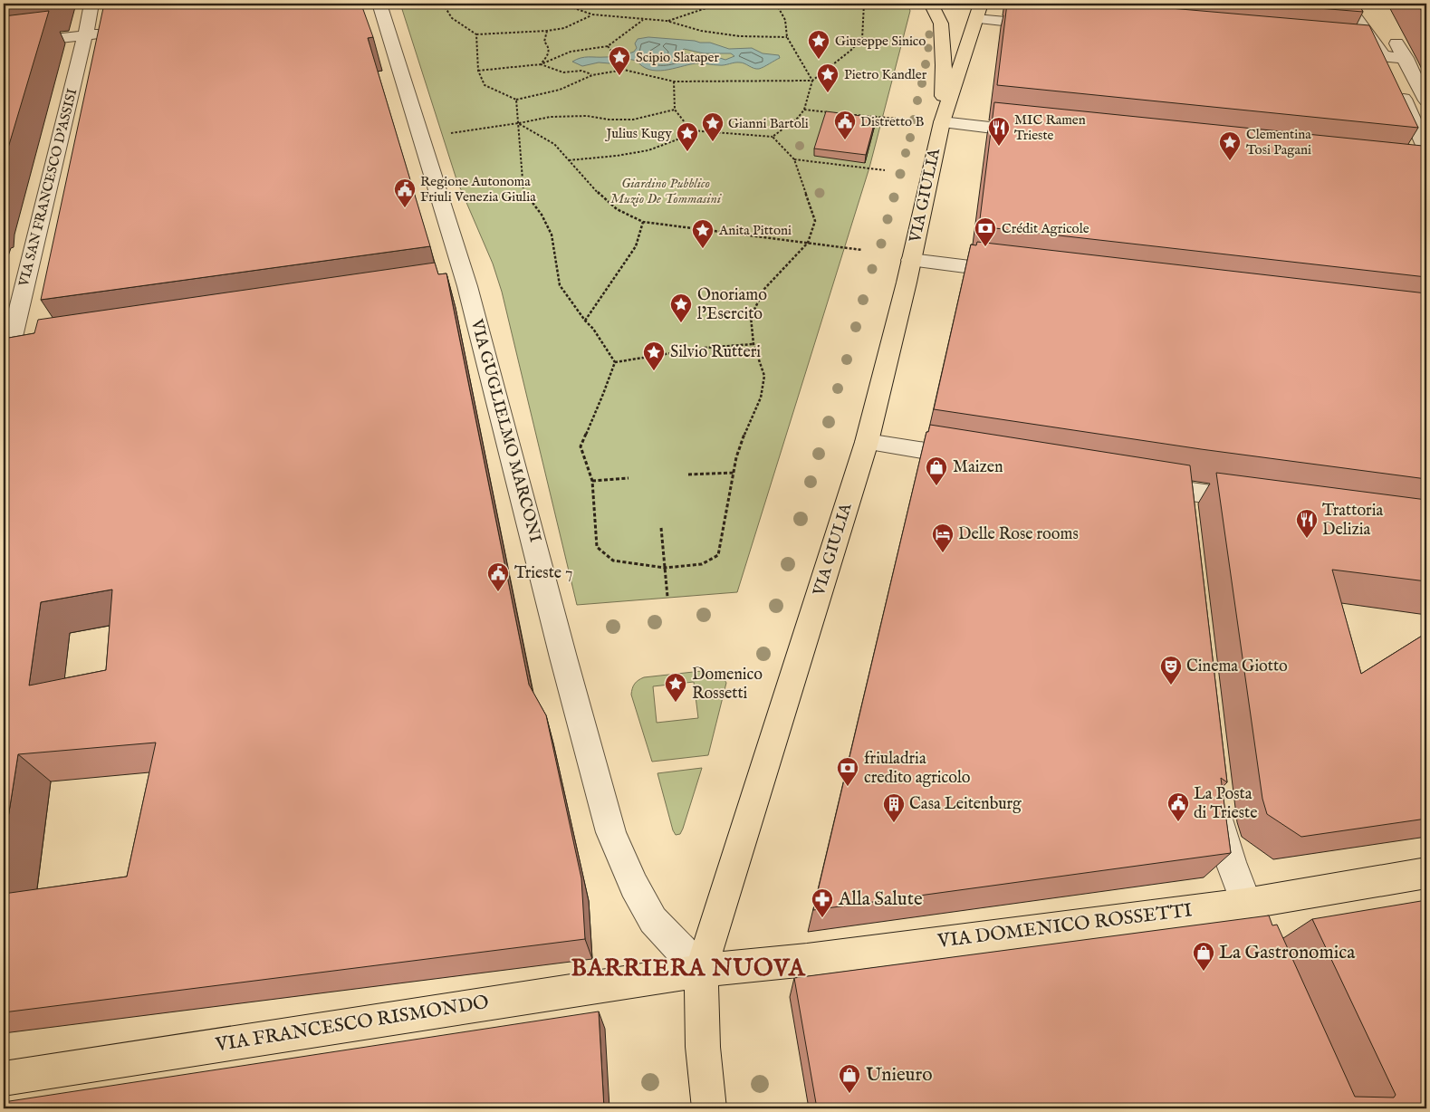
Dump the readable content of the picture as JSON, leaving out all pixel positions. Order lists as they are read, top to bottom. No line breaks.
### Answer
{"streets":{"main road":["VIA GIULIA","VIA DOMENICO ROSSETTI","VIA FRANCESCO RISMONDO"],"street":["VIA SAN FRANCESCO D'ASSISI","VIA GUGLIELMO MARCONI"]},"crossings":[["VIA GIULIA","VIA GUGLIELMO MARCONI"],["VIA GIULIA","VIA DOMENICO ROSSETTI"],["VIA GIULIA","VIA FRANCESCO RISMONDO"],["VIA GUGLIELMO MARCONI","VIA DOMENICO ROSSETTI"],["VIA GUGLIELMO MARCONI","VIA FRANCESCO RISMONDO"],["VIA DOMENICO ROSSETTI","VIA FRANCESCO RISMONDO"]],"districts":["BARRIERA NUOVA"],"parks":["Giardino Pubblico Muzio De Tommasini"],"places":{"place":["Giuseppe Sinico","Scipio Slataper","Pietro Kandler","Gianni Bartoli","Julius Kugy","Clementina Tosi Pagani","Anita Pittoni","Onoriamo l’Esercito","Silvio Rutteri","Domenico Rossetti"],"public building":["Distretto B","Regione Autonoma Friuli Venezia Giulia","Trieste 7","La Posta di Trieste"],"restaurant":["MIC Ramen Trieste","Trattoria Delizia"],"bank":["Crédit Agricole","friuladria credito agricolo"],"shop":["Maizen","La Gastronomica","Unieuro"],"hotel":["Delle Rose rooms"],"theatre":["Cinema Giotto"],"building":["Casa Leitenburg"],"pharmacy":["Alla Salute"]}}
